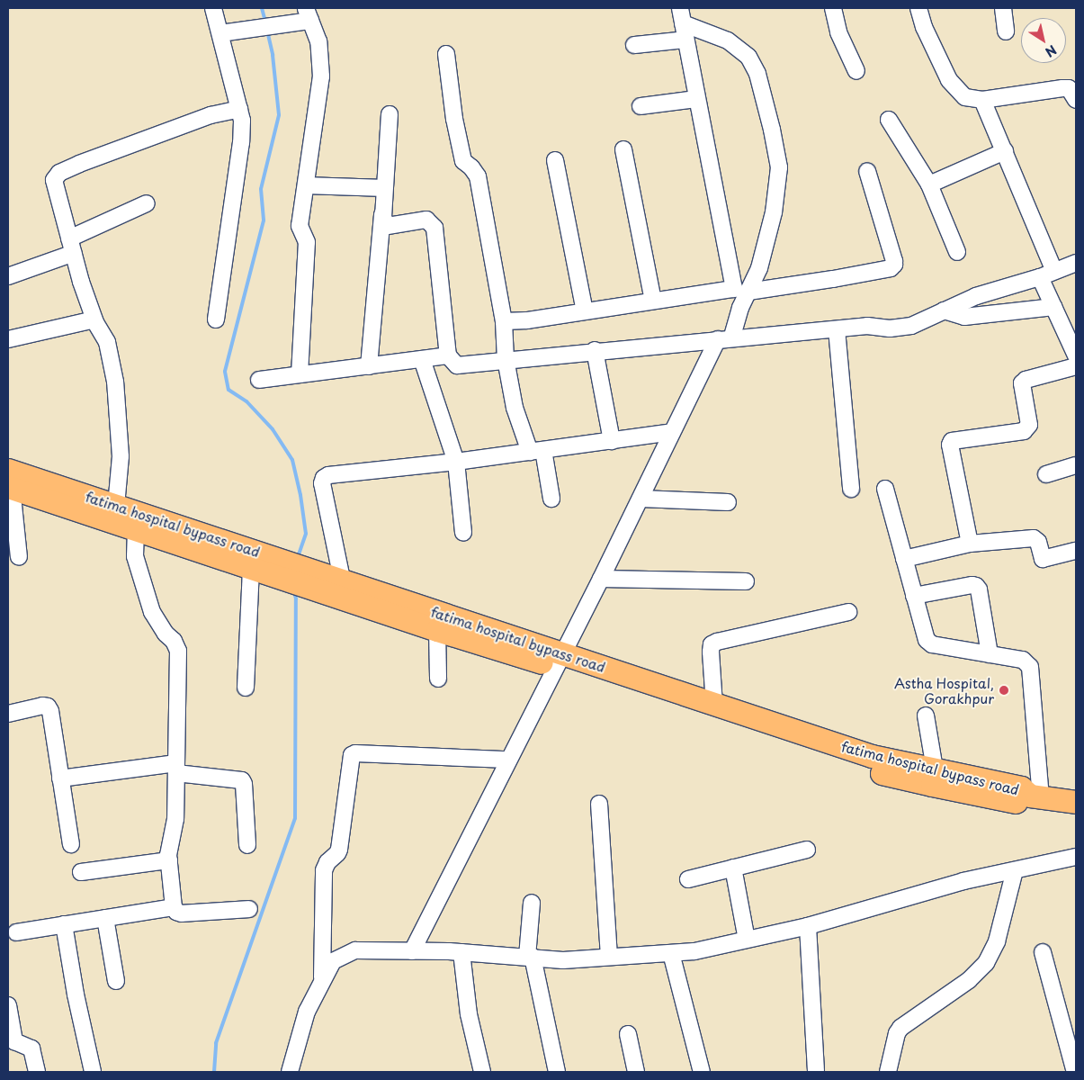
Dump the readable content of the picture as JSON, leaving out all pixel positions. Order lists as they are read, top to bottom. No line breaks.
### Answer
{"streets":{"highway":["fatima hospital bypass road"]},"places":["Astha Hospital, Gorakhpur"],"north":"bottom right"}
